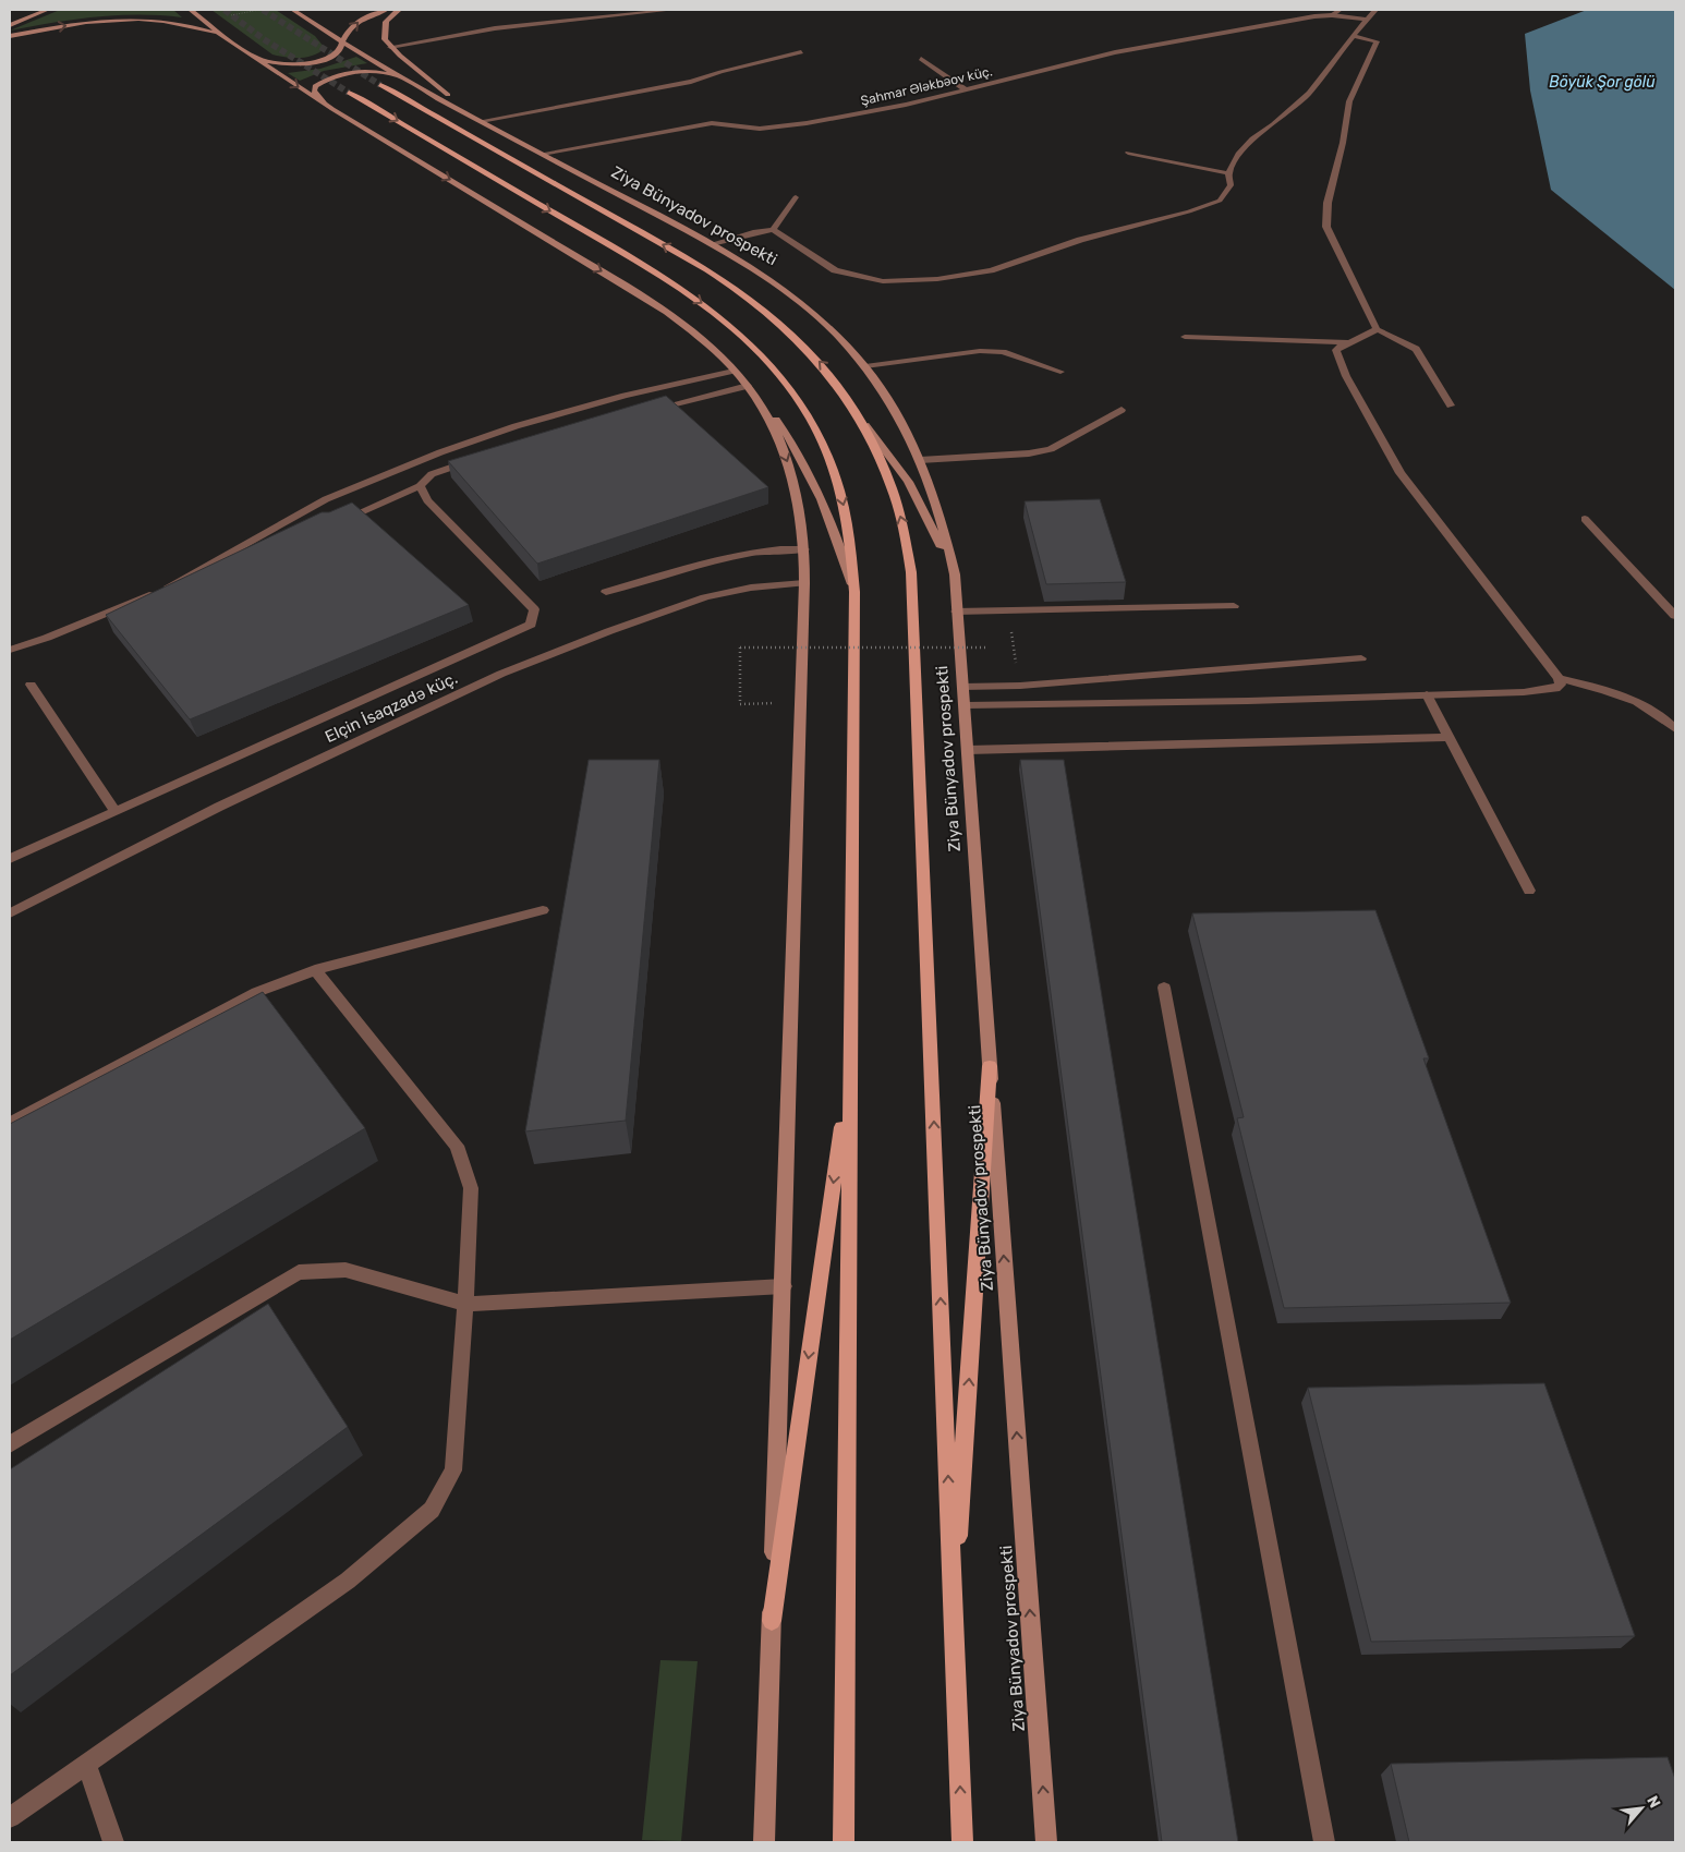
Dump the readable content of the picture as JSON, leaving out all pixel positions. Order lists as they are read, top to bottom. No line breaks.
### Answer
{"streets":{"main road":["Ziya Bünyadov prospekti"],"street":["Şahmar Ələkbəov küç.","Elçin İsaqzadə küç."]},"crossings":[["Şahmar Ələkbəov küç.","Ziya Bünyadov prospekti"]],"water":["Böyük Şor gölü"],"north":"top right"}
